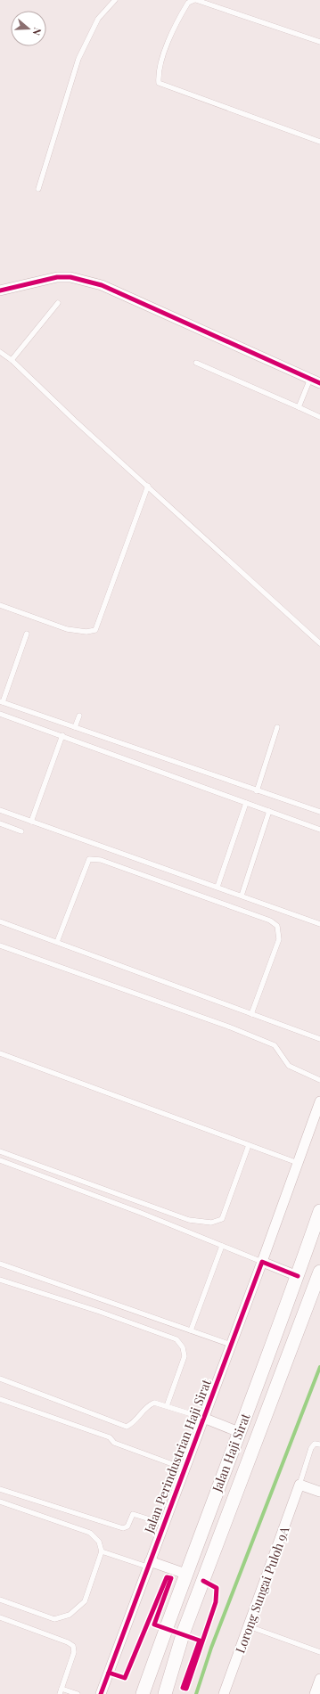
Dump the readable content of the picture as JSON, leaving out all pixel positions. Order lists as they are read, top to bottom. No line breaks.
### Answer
{"streets":{"main road":["Jalan Haji Sirat"],"street":["Jalan Perindustrian Haji Sirat","Lorong Sungai Puloh 9A"]},"crossings":[["Jalan Haji Sirat","Jalan Perindustrian Haji Sirat"]],"north":"right"}
